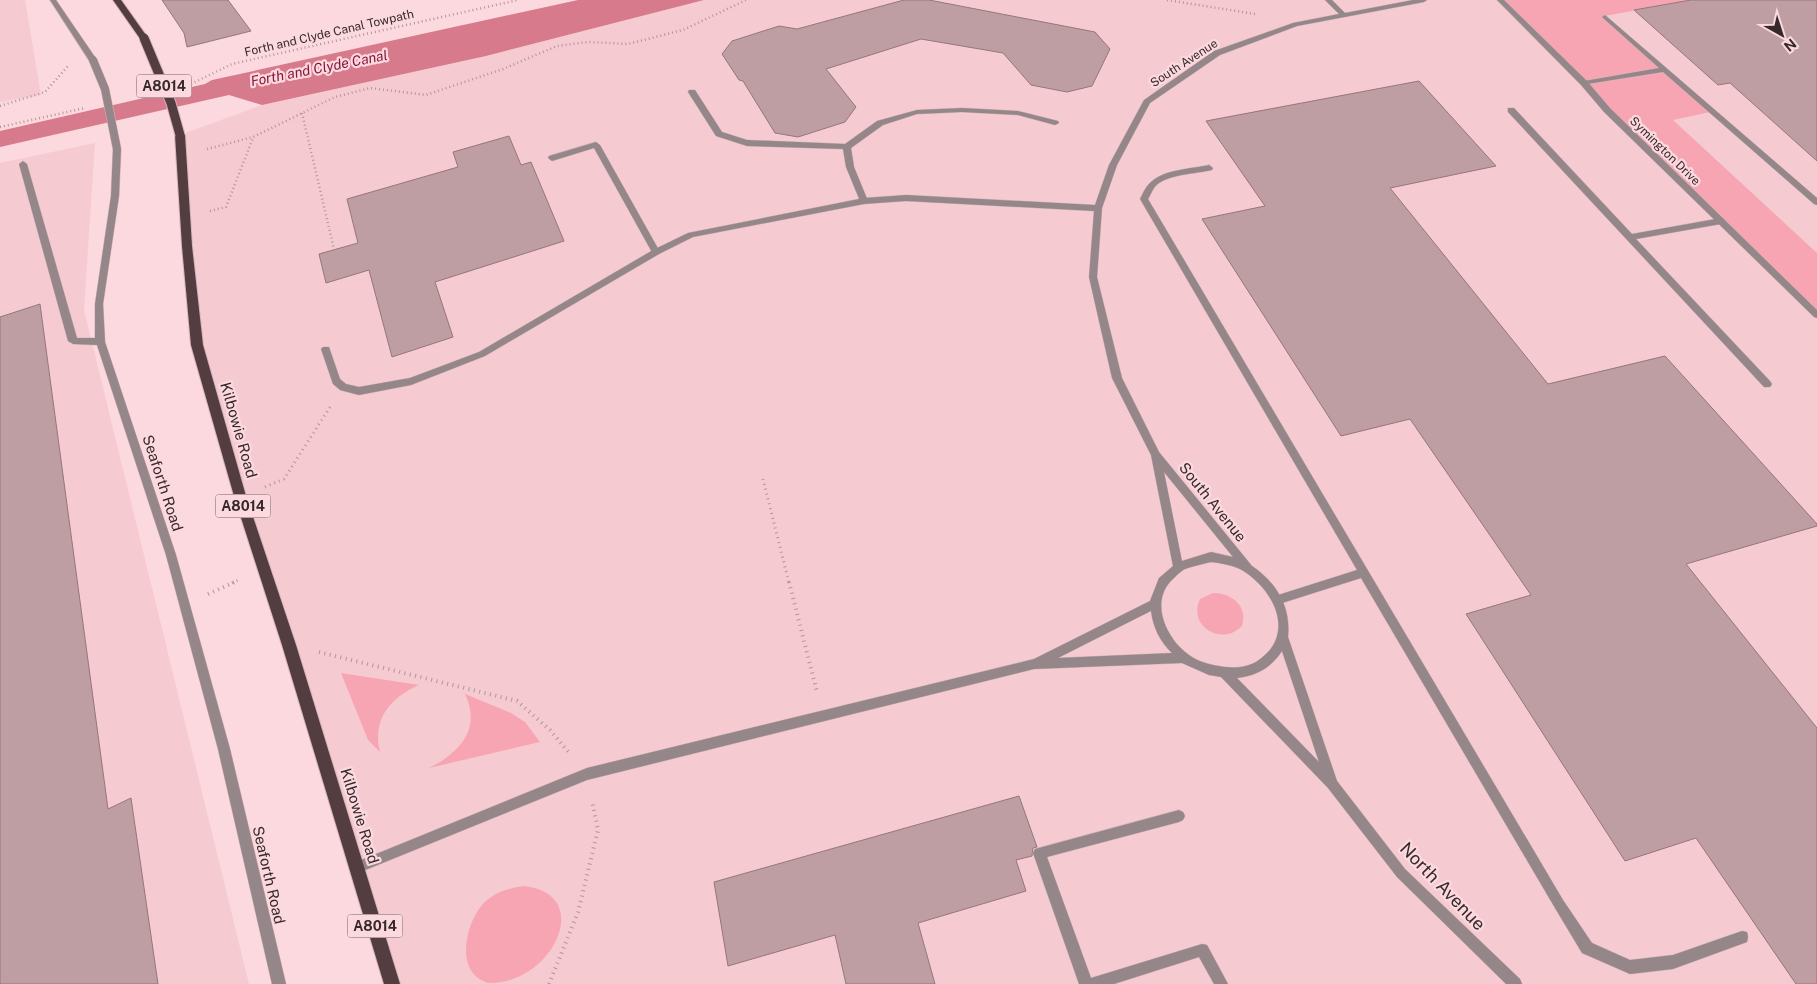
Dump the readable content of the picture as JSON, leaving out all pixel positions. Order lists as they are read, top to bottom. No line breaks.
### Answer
{"streets":{"main road":["A8014","Kilbowie Road"],"street":["South Avenue","Symington Drive","Seaforth Road","North Avenue"],"path":["Forth and Clyde Canal Towpath"]},"crossings":[["South Avenue","North Avenue"]],"water":["Forth and Clyde Canal"],"north":"bottom right"}
